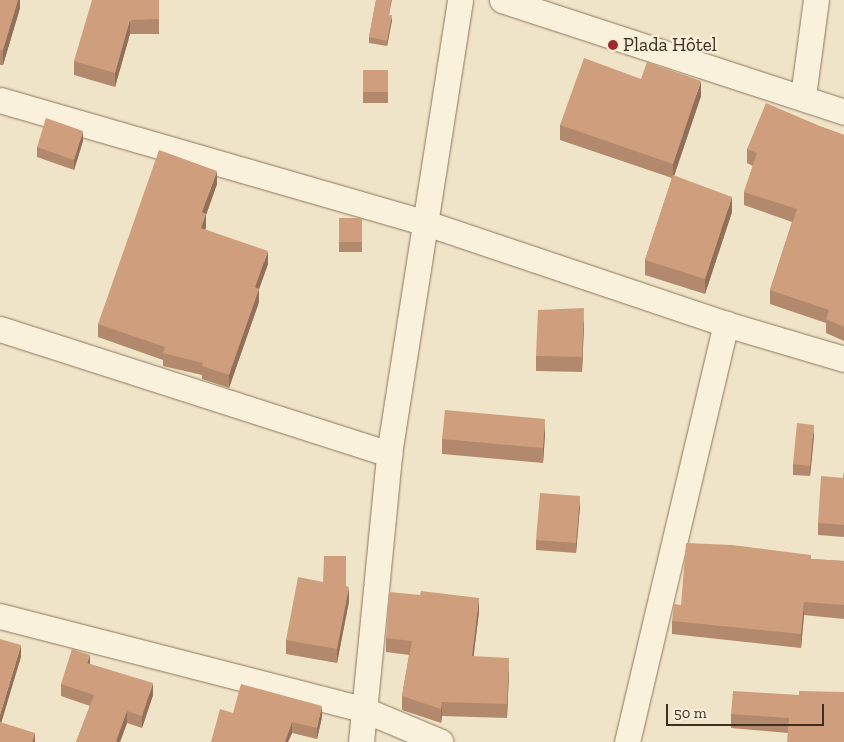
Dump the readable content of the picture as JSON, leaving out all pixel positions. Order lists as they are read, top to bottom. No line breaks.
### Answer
{"places":["Plada Hôtel"],"scale_bar":"50 m"}
